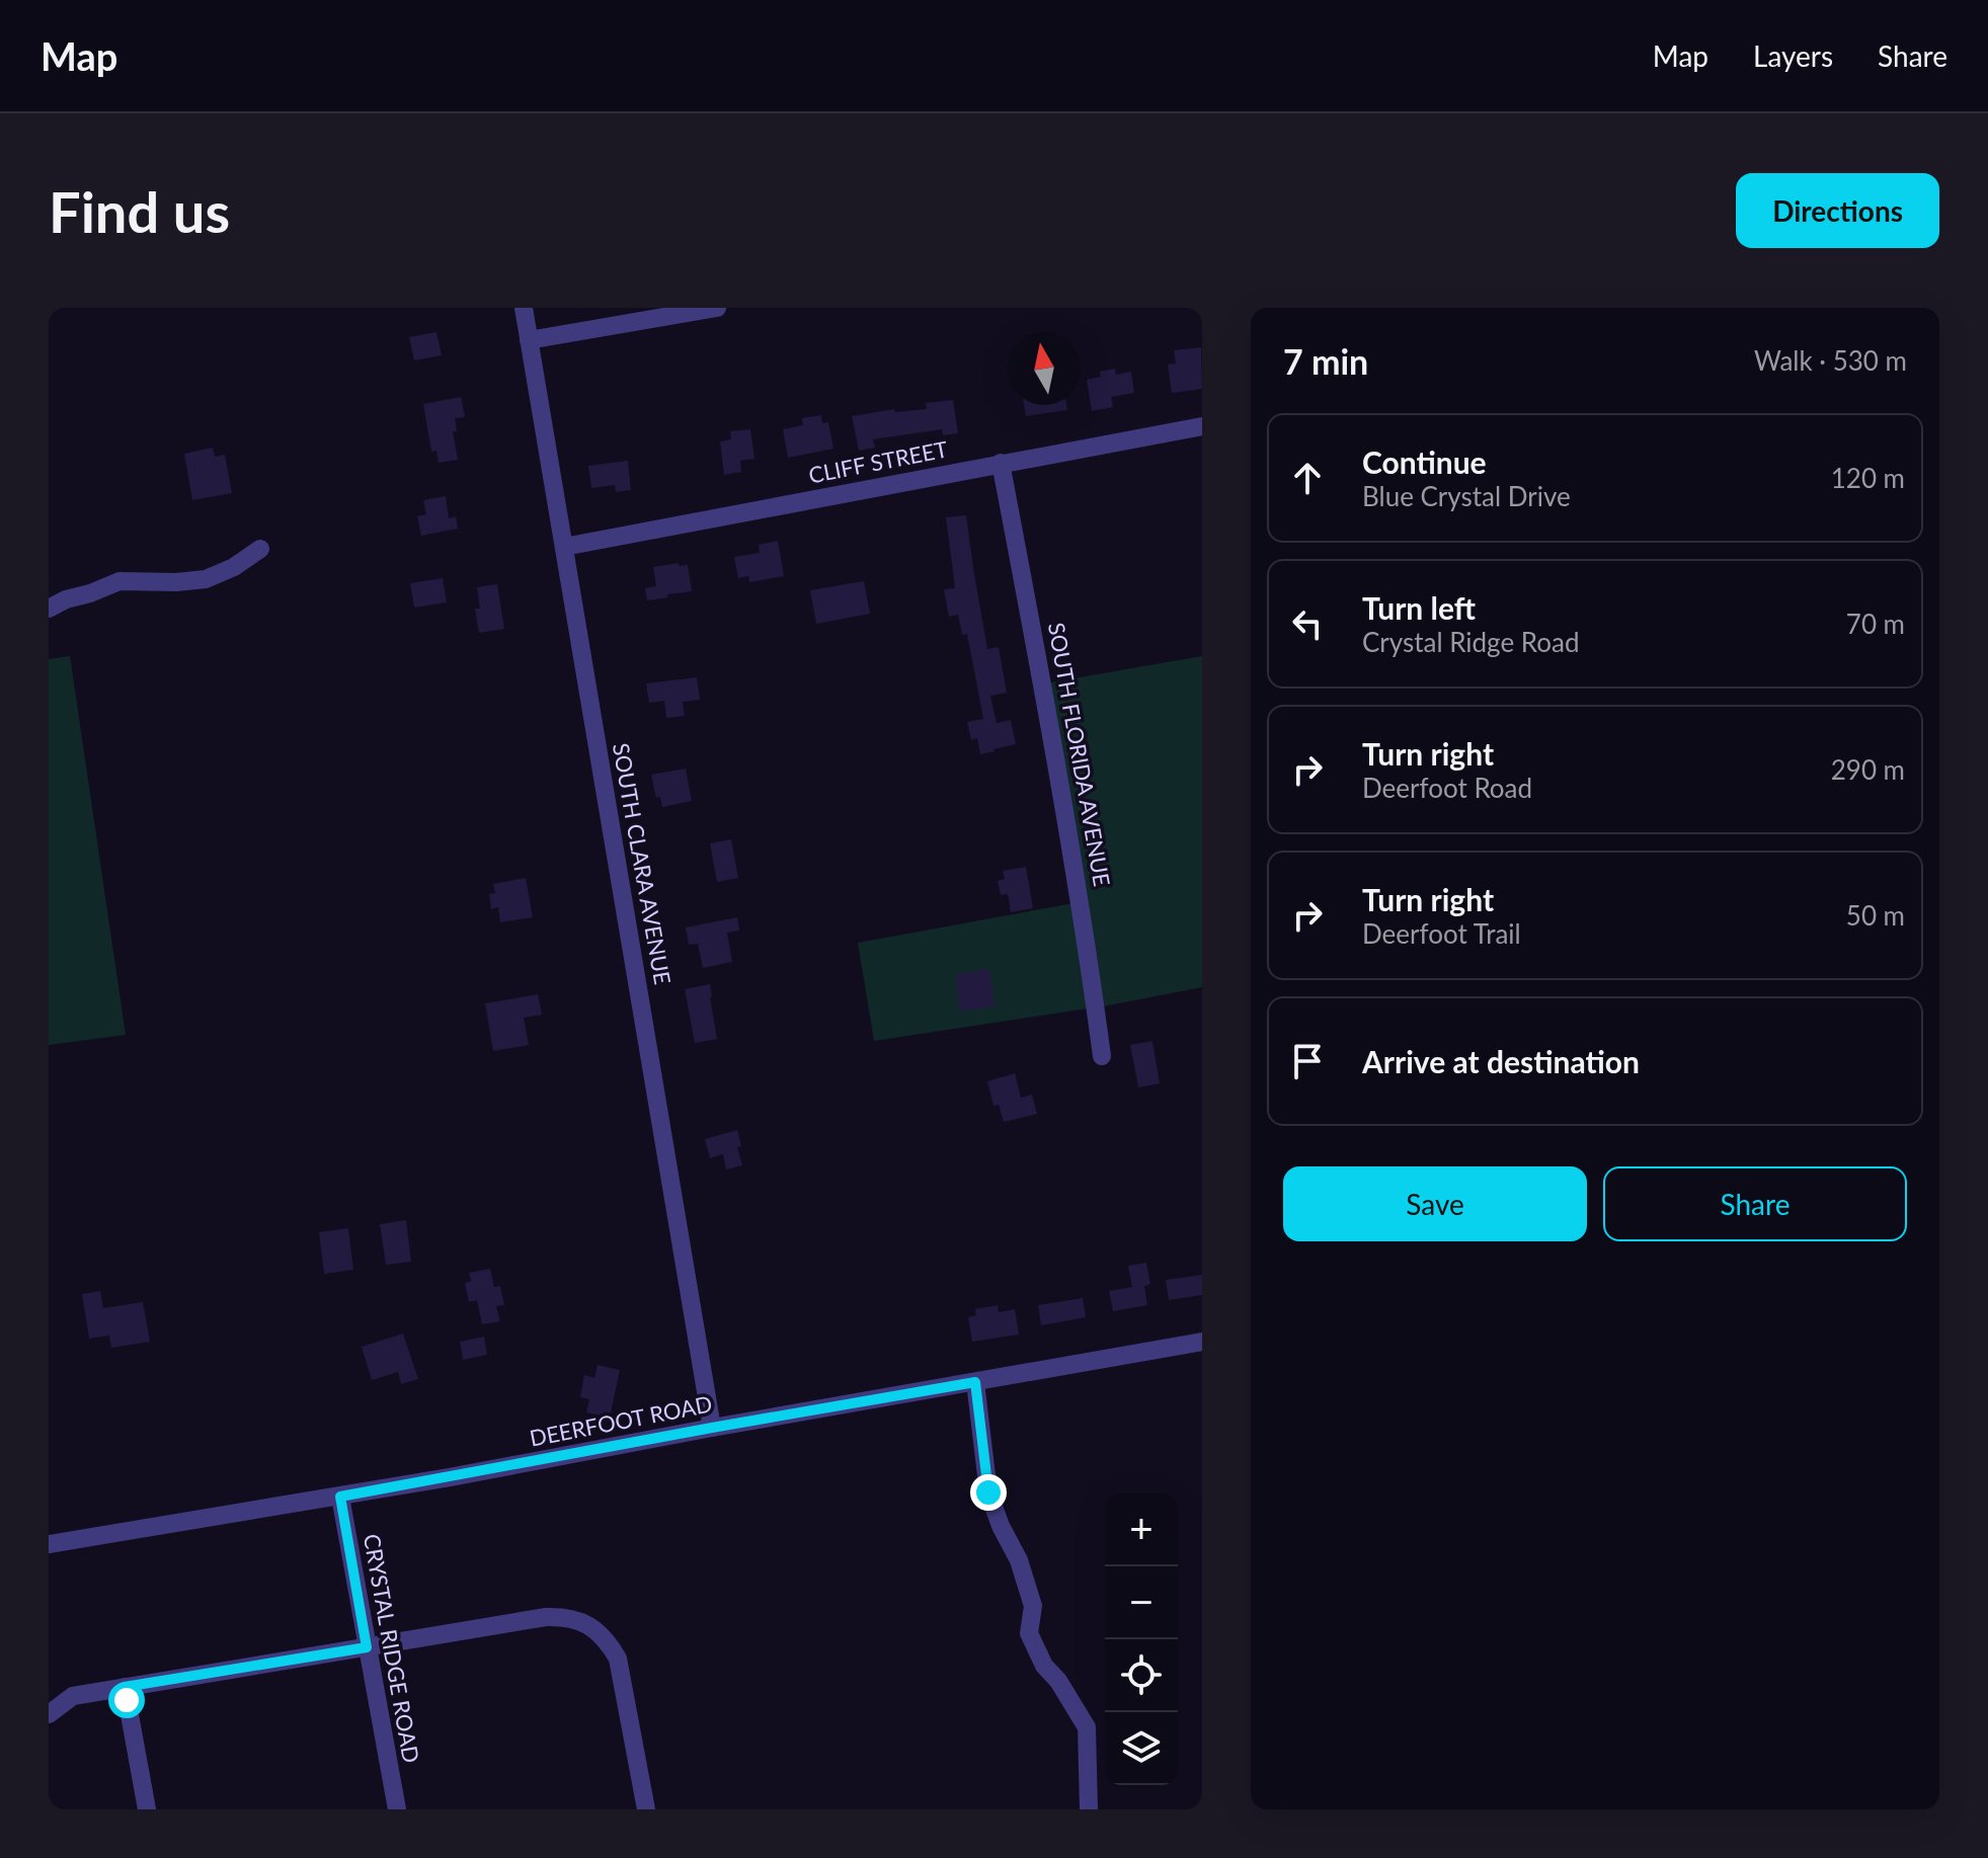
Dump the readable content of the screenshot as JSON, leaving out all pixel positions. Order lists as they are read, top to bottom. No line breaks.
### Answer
{"streets":{"street":["CLIFF STREET","SOUTH FLORIDA AVENUE","SOUTH CLARA AVENUE","DEERFOOT ROAD","CRYSTAL RIDGE ROAD"]},"crossings":[["CLIFF STREET","SOUTH FLORIDA AVENUE"],["CLIFF STREET","SOUTH CLARA AVENUE"],["SOUTH CLARA AVENUE","DEERFOOT ROAD"],["DEERFOOT ROAD","CRYSTAL RIDGE ROAD"]],"north":"top","page":{"header":"Map","nav":["Map","Layers","Share"],"buttons":["Directions",["Save","Share"]],"title":"Find us","heading":["7 min","Walk · 530 m"],"list":[["Continue","Blue Crystal Drive","120 m"],["Turn left","Crystal Ridge Road","70 m"],["Turn right","Deerfoot Road","290 m"],["Turn right","Deerfoot Trail","50 m"],"Arrive at destination"],"map_buttons":["+","−"]}}
